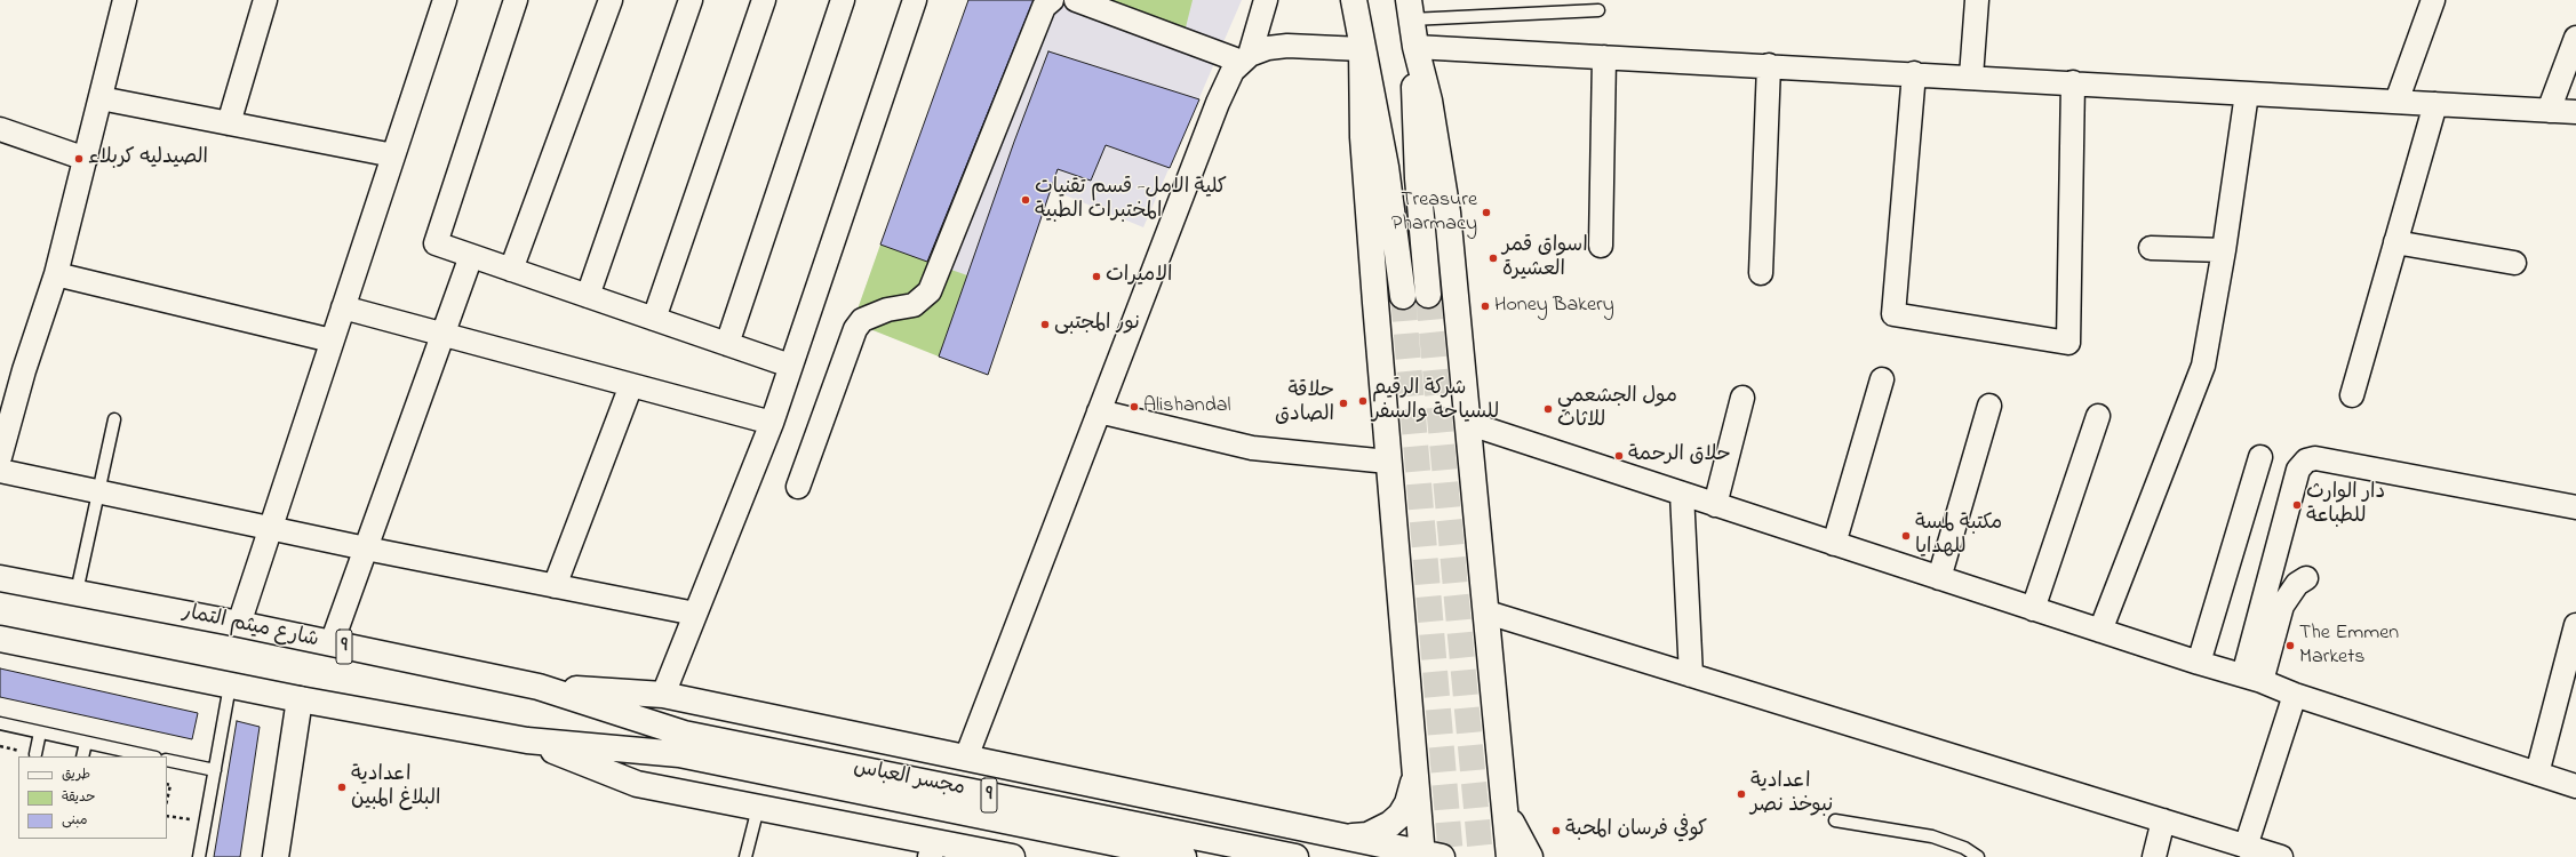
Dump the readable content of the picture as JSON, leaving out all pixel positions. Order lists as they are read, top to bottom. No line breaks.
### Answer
{"streets":{"main road":["شارع ميثم التمار","9","مجسر العباس"]},"crossings":[["شارع ميثم التمار","9"],["شارع ميثم التمار","مجسر العباس"],["9","مجسر العباس"]],"places":["الصيدليه كربلاء","كلية الامل- قسم تقنيات المختبرات الطبية","Treasure Pharmacy","اسواق قمر العشيرة","الاميرات","Honey Bakery","نور المجتبى","شركة الرقيم للسياحة والسفر","حلاقة الصادق","Alishandal","مول الجشعمي للاثاث","حلاق الرحمة","دار الوارث للطباعة","مكتبة لمسة للهدايا","The Emmen Markets","اعدادية البلاغ المبين","اعدادية نبوخذ نصر","كوفي فرسان المحبة"],"legend":["طريق","حديقة","مبنى"]}
